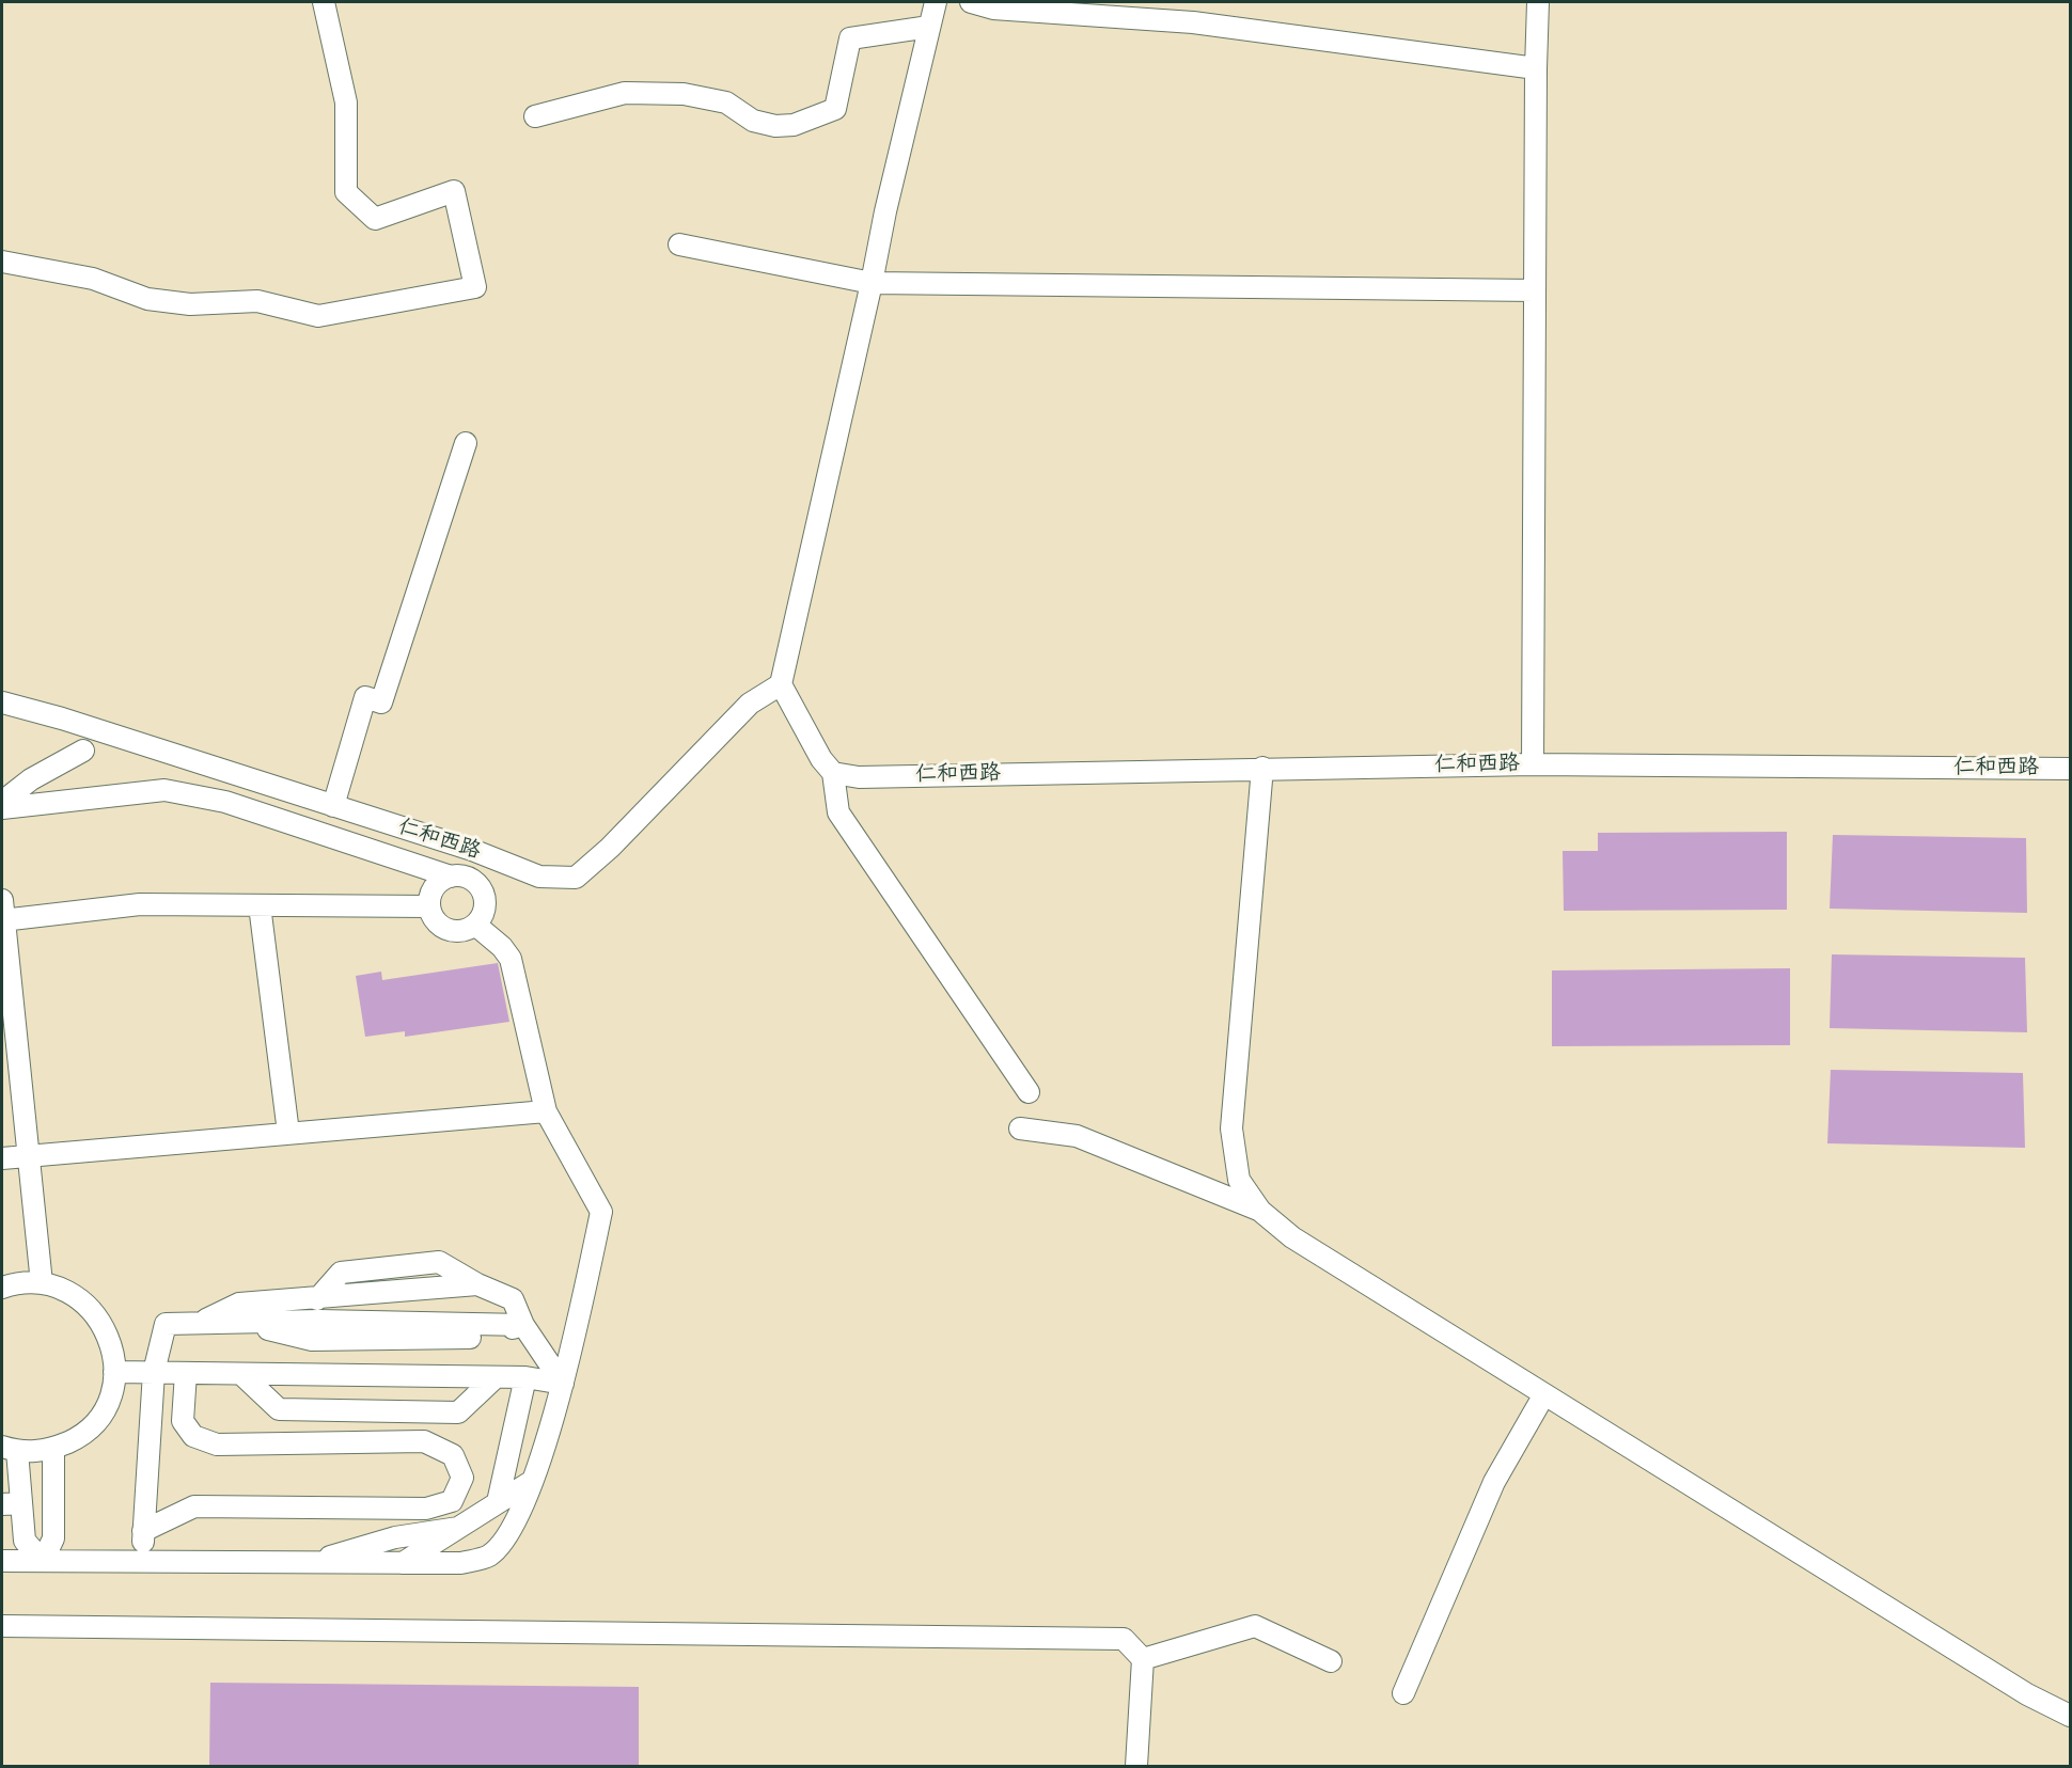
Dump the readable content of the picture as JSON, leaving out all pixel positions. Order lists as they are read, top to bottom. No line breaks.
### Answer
{"streets":{"street":["仁和西路"]}}
